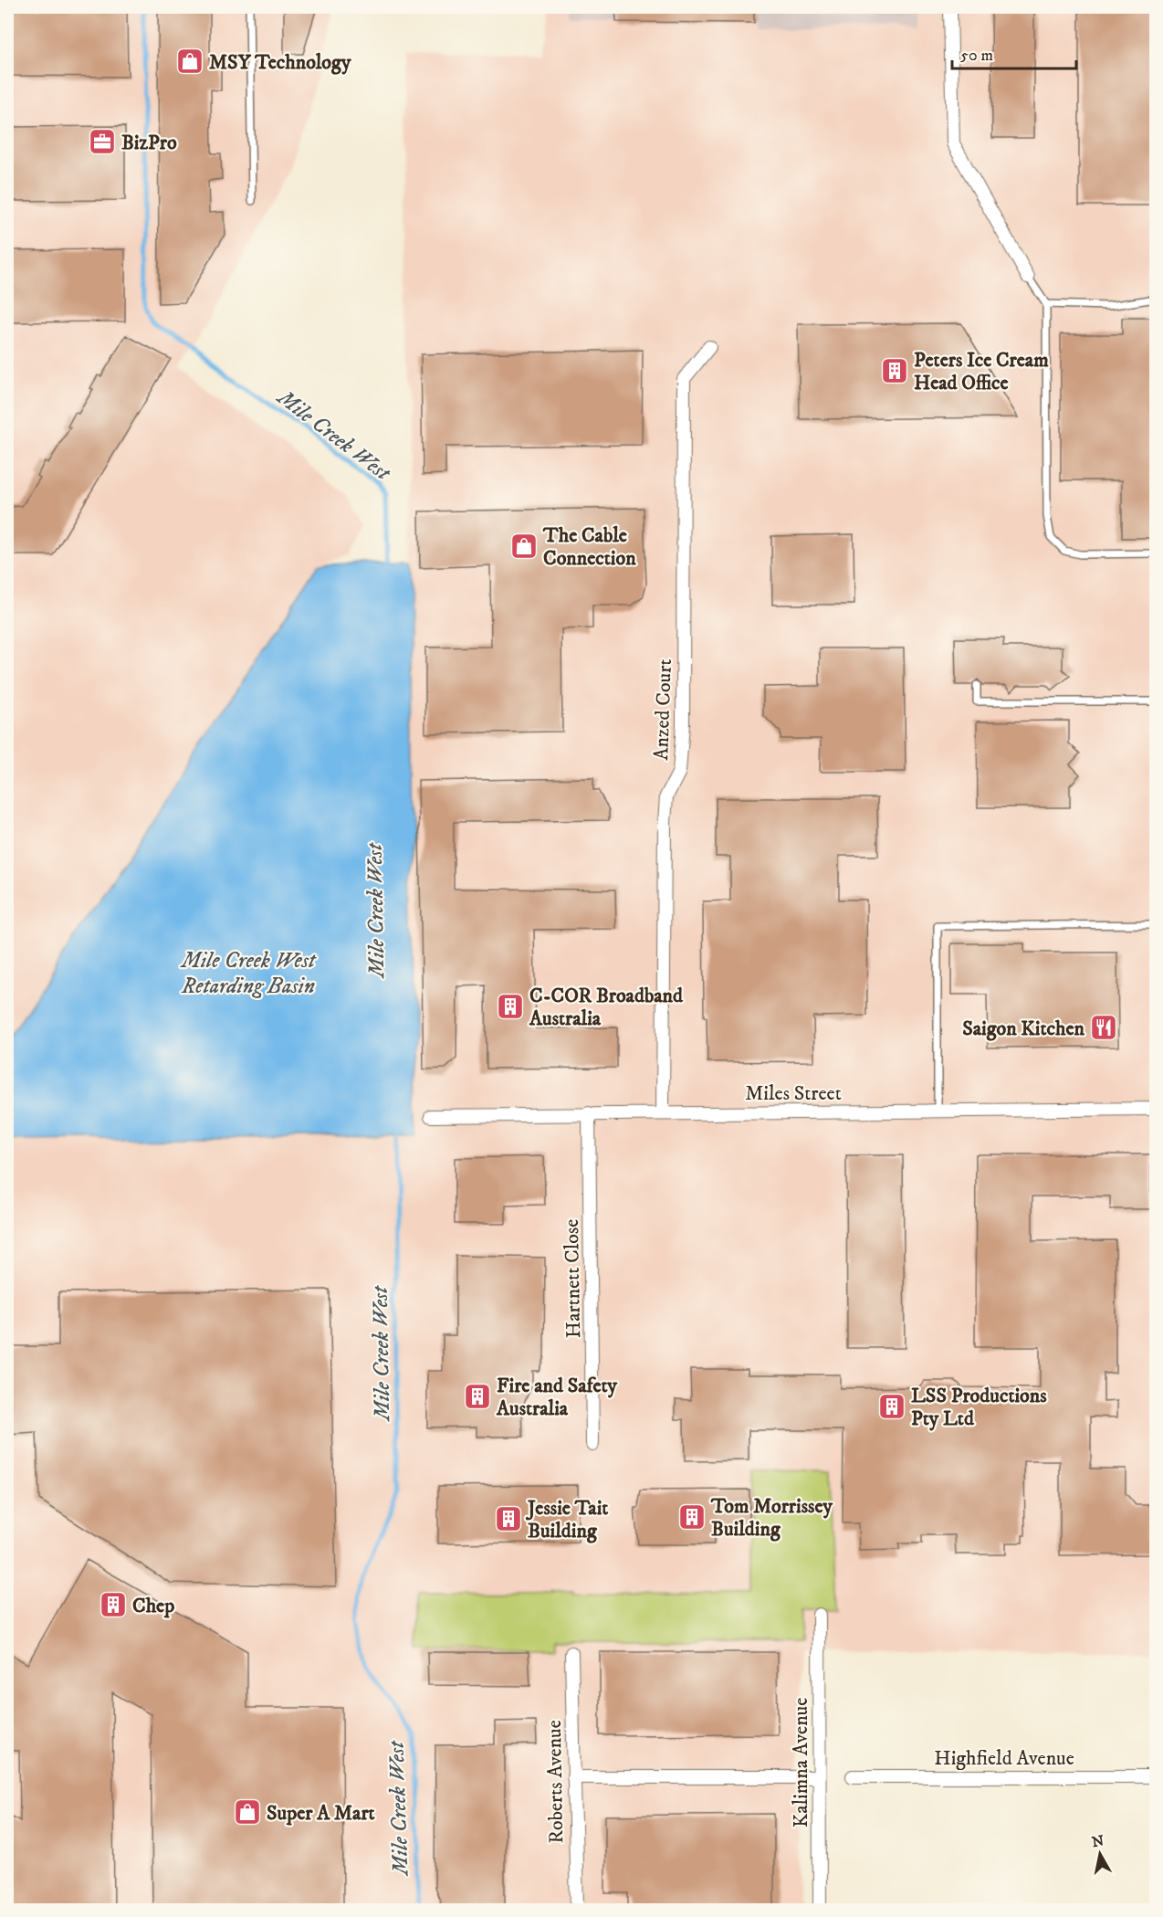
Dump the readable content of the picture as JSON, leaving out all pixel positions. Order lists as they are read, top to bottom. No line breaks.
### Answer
{"streets":{"street":["Anzed Court","Miles Street","Hartnett Close","Highfield Avenue","Kalimna Avenue","Roberts Avenue"]},"crossings":[["Anzed Court","Miles Street"],["Miles Street","Hartnett Close"]],"water":["Mile Creek West","Mile Creek West Retarding Basin"],"places":{"shop":["MSY Technology","The Cable Connection","Super A Mart"],"office":["BizPro"],"building":["Peters Ice Cream Head Office","C-COR Broadband Australia","Fire and Safety Australia","LSS Productions Pty Ltd","Tom Morrissey Building","Jessie Tait Building","Chep"],"restaurant":["Saigon Kitchen"]},"scale_bar":"50 m","north":"top"}
